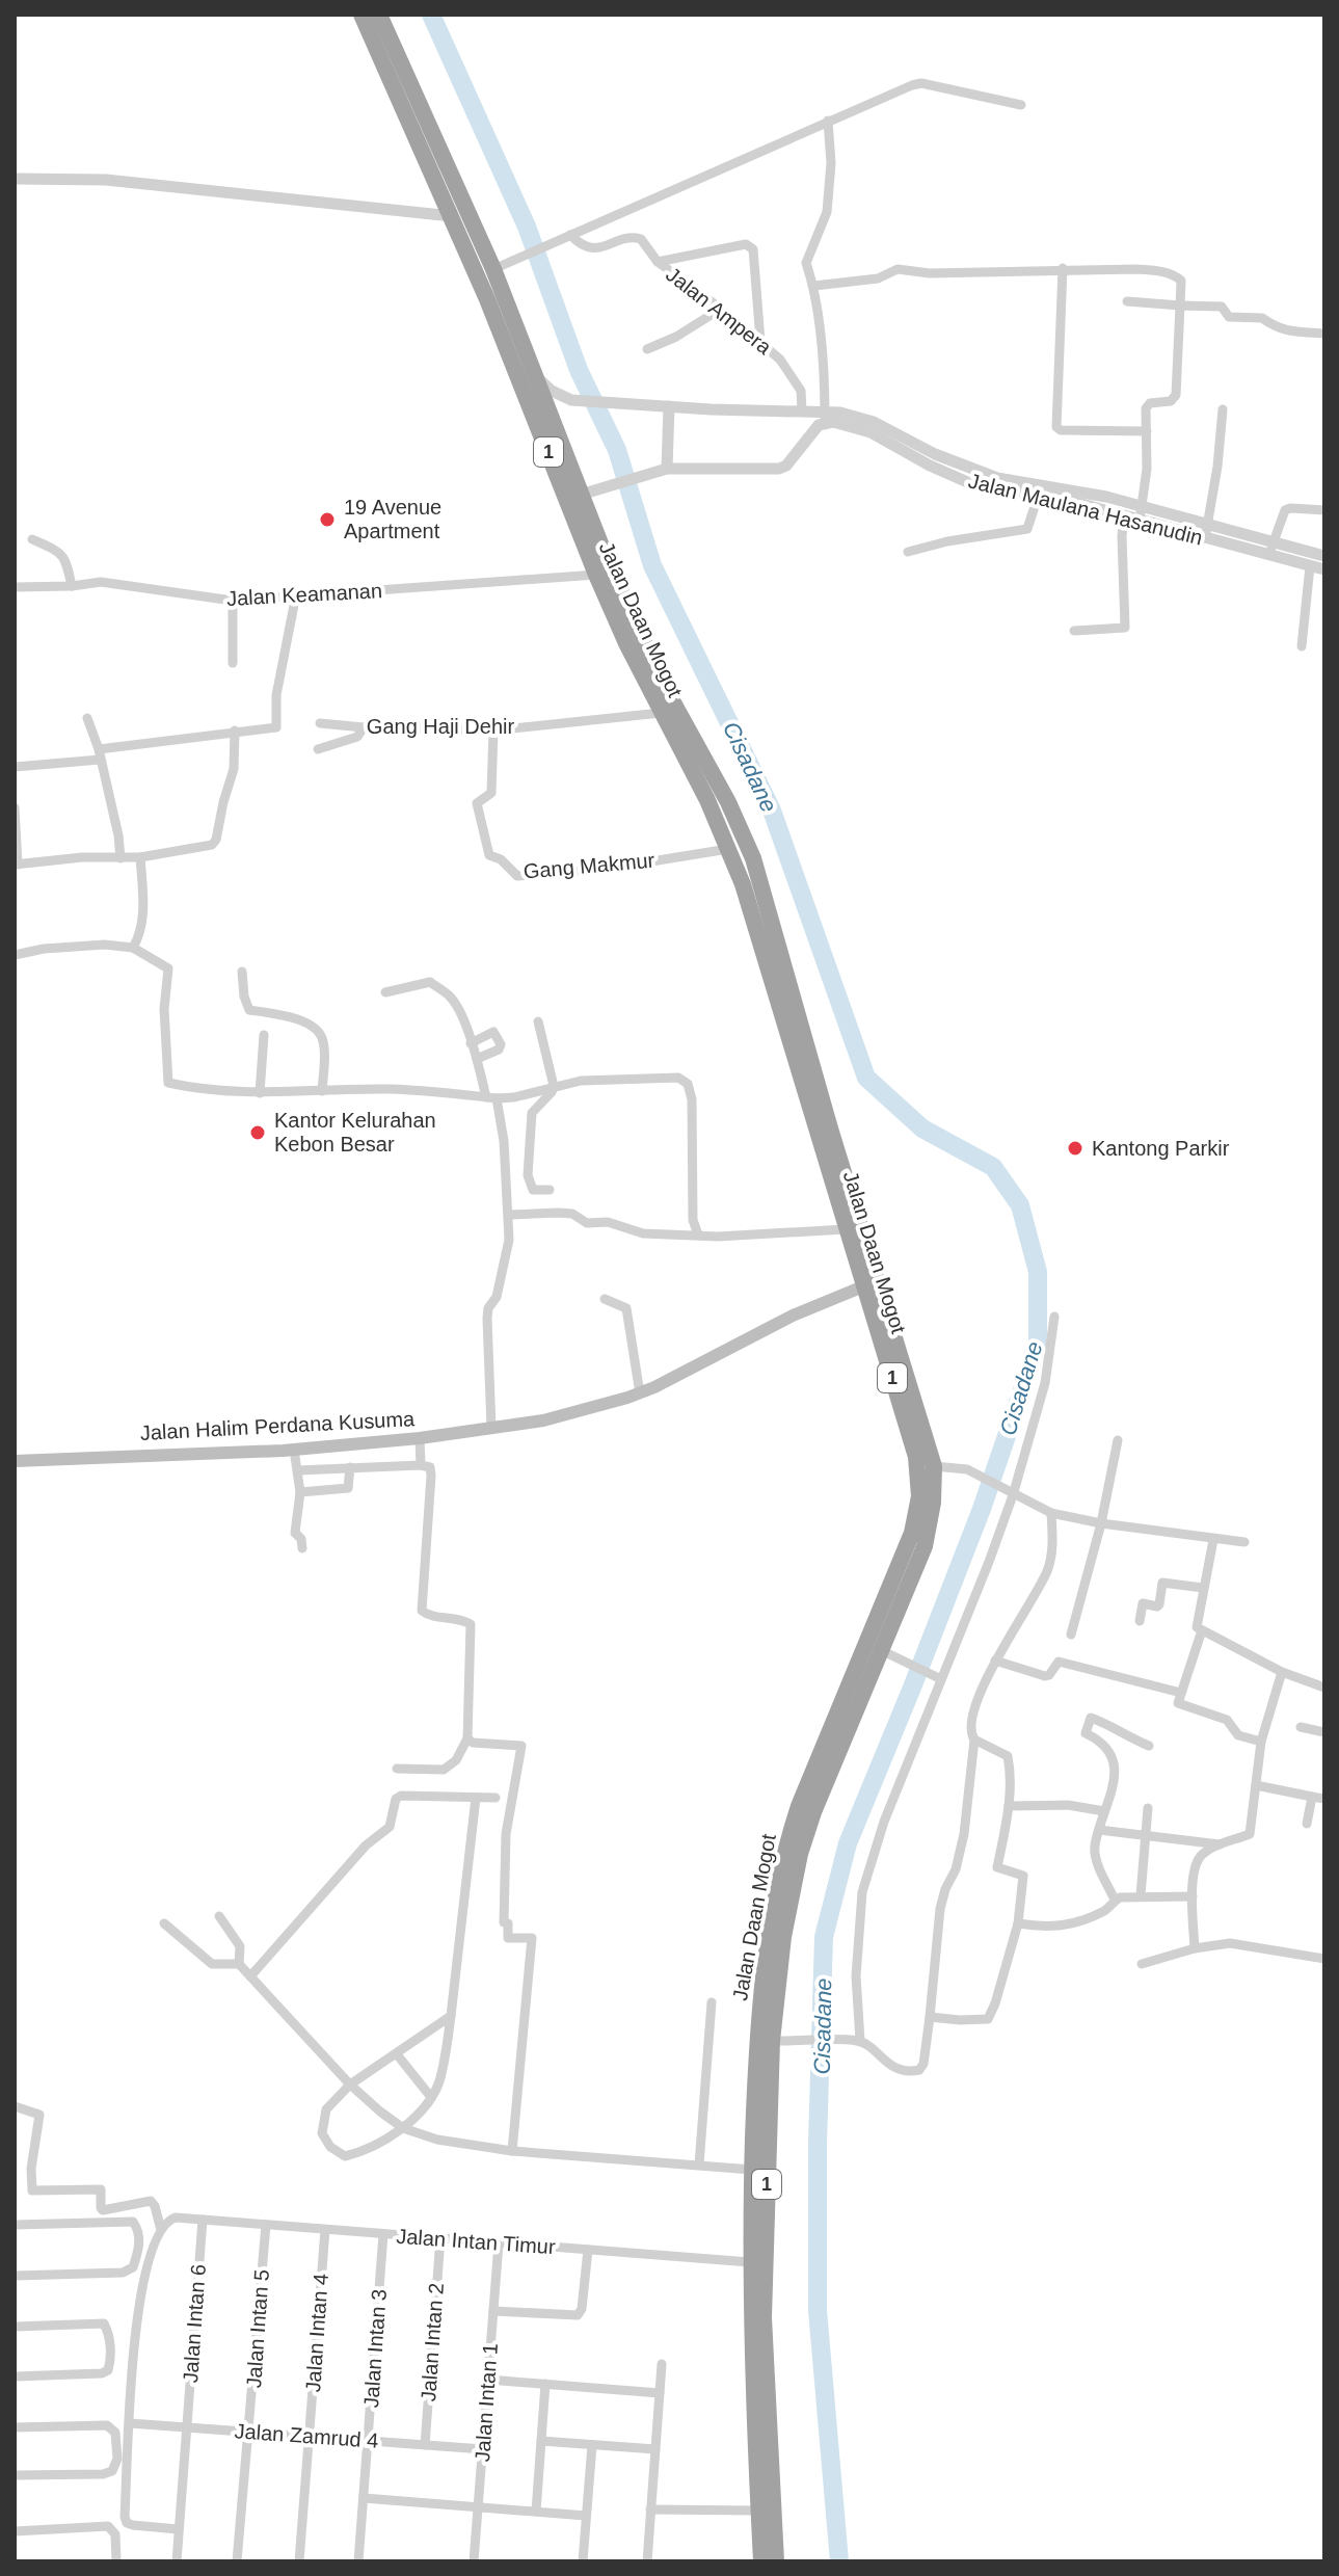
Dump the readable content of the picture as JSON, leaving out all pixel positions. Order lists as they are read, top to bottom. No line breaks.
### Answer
{"streets":{"highway":["1","Jalan Daan Mogot"],"main road":["Jalan Halim Perdana Kusuma"],"street":["Jalan Ampera","Jalan Maulana Hasanudin","Jalan Keamanan","Gang Haji Dehir","Gang Makmur","Jalan Intan Timur","Jalan Intan 6","Jalan Intan 5","Jalan Intan 4","Jalan Intan 2","Jalan Intan 3","Jalan Intan 1","Jalan Zamrud 4"]},"crossings":[["Jalan Ampera","Jalan Maulana Hasanudin"],["Jalan Keamanan","Jalan Daan Mogot"],["Jalan Daan Mogot","Gang Haji Dehir"],["Jalan Daan Mogot","Gang Makmur"],["Jalan Daan Mogot","Jalan Halim Perdana Kusuma"],["Jalan Daan Mogot","Jalan Intan Timur"],["Gang Haji Dehir","Gang Makmur"],["Jalan Intan Timur","Jalan Intan 6"],["Jalan Intan Timur","Jalan Intan 5"],["Jalan Intan Timur","Jalan Intan 4"],["Jalan Intan Timur","Jalan Intan 2"],["Jalan Intan Timur","Jalan Intan 3"],["Jalan Intan Timur","Jalan Intan 1"],["Jalan Intan 6","Jalan Zamrud 4"],["Jalan Intan 5","Jalan Zamrud 4"],["Jalan Intan 4","Jalan Zamrud 4"],["Jalan Intan 2","Jalan Zamrud 4"],["Jalan Intan 3","Jalan Zamrud 4"],["Jalan Intan 1","Jalan Zamrud 4"]],"water":["Cisadane"],"places":["19 Avenue Apartment","Kantor Kelurahan Kebon Besar","Kantong Parkir"]}
